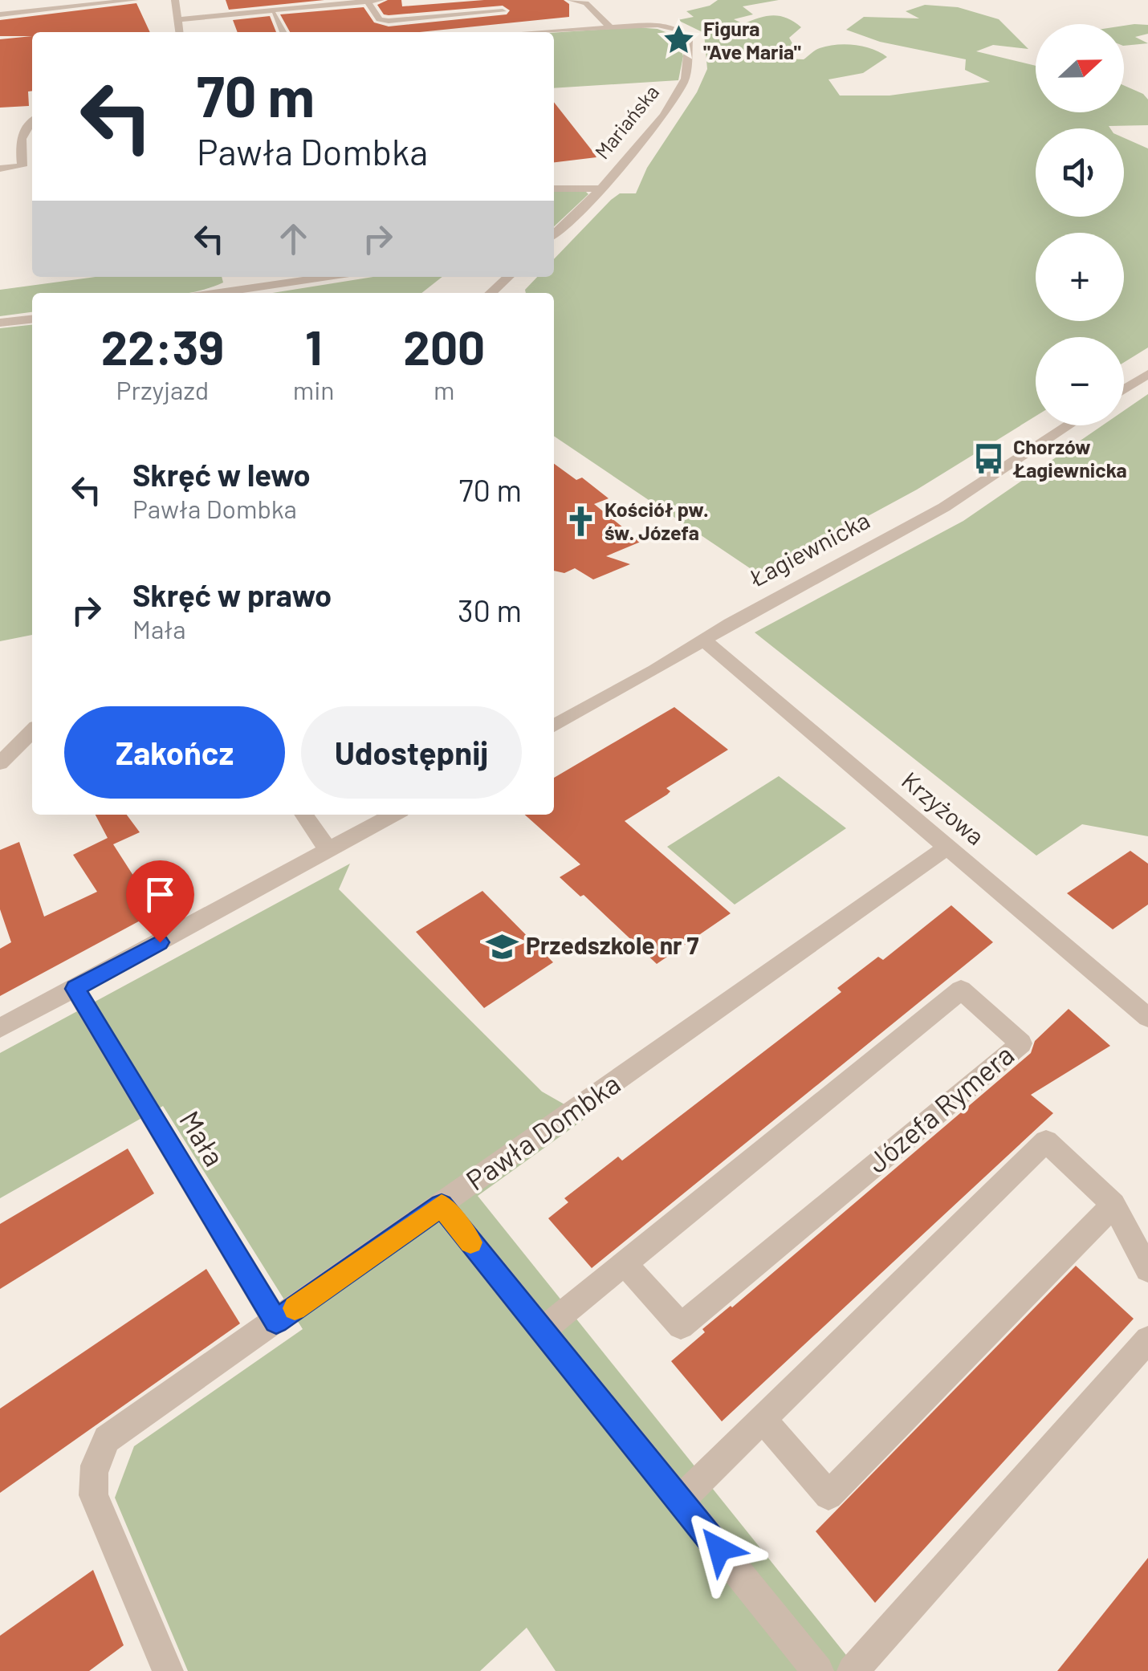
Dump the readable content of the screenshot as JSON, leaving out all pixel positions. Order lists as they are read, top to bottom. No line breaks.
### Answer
{"streets":{"street":["Mariańska","Łagiewnicka","Krzyżowa","Józefa Rymera","Pawła Dombka","Mała"]},"crossings":[["Łagiewnicka","Krzyżowa"],["Krzyżowa","Pawła Dombka"],["Pawła Dombka","Mała"]],"places":{"place":["Figura \"Ave Maria\""],"bus stop":["Chorzów Łagiewnicka"],"church":["Kościół pw. św. Józefa"],"school or university":["Przedszkole nr 7"]},"north":"right","page":{"map_buttons":["+","−"],"turn":["70 m","Pawła Dombka"],"eta":["22:39","Przyjazd","1","min","200","m"],"list":[{"name":"Skręć w lewo","note":"Pawła Dombka","value":"70 m"},{"name":"Skręć w prawo","note":"Mała","value":"30 m"}],"buttons":["Zakończ","Udostępnij"]}}
